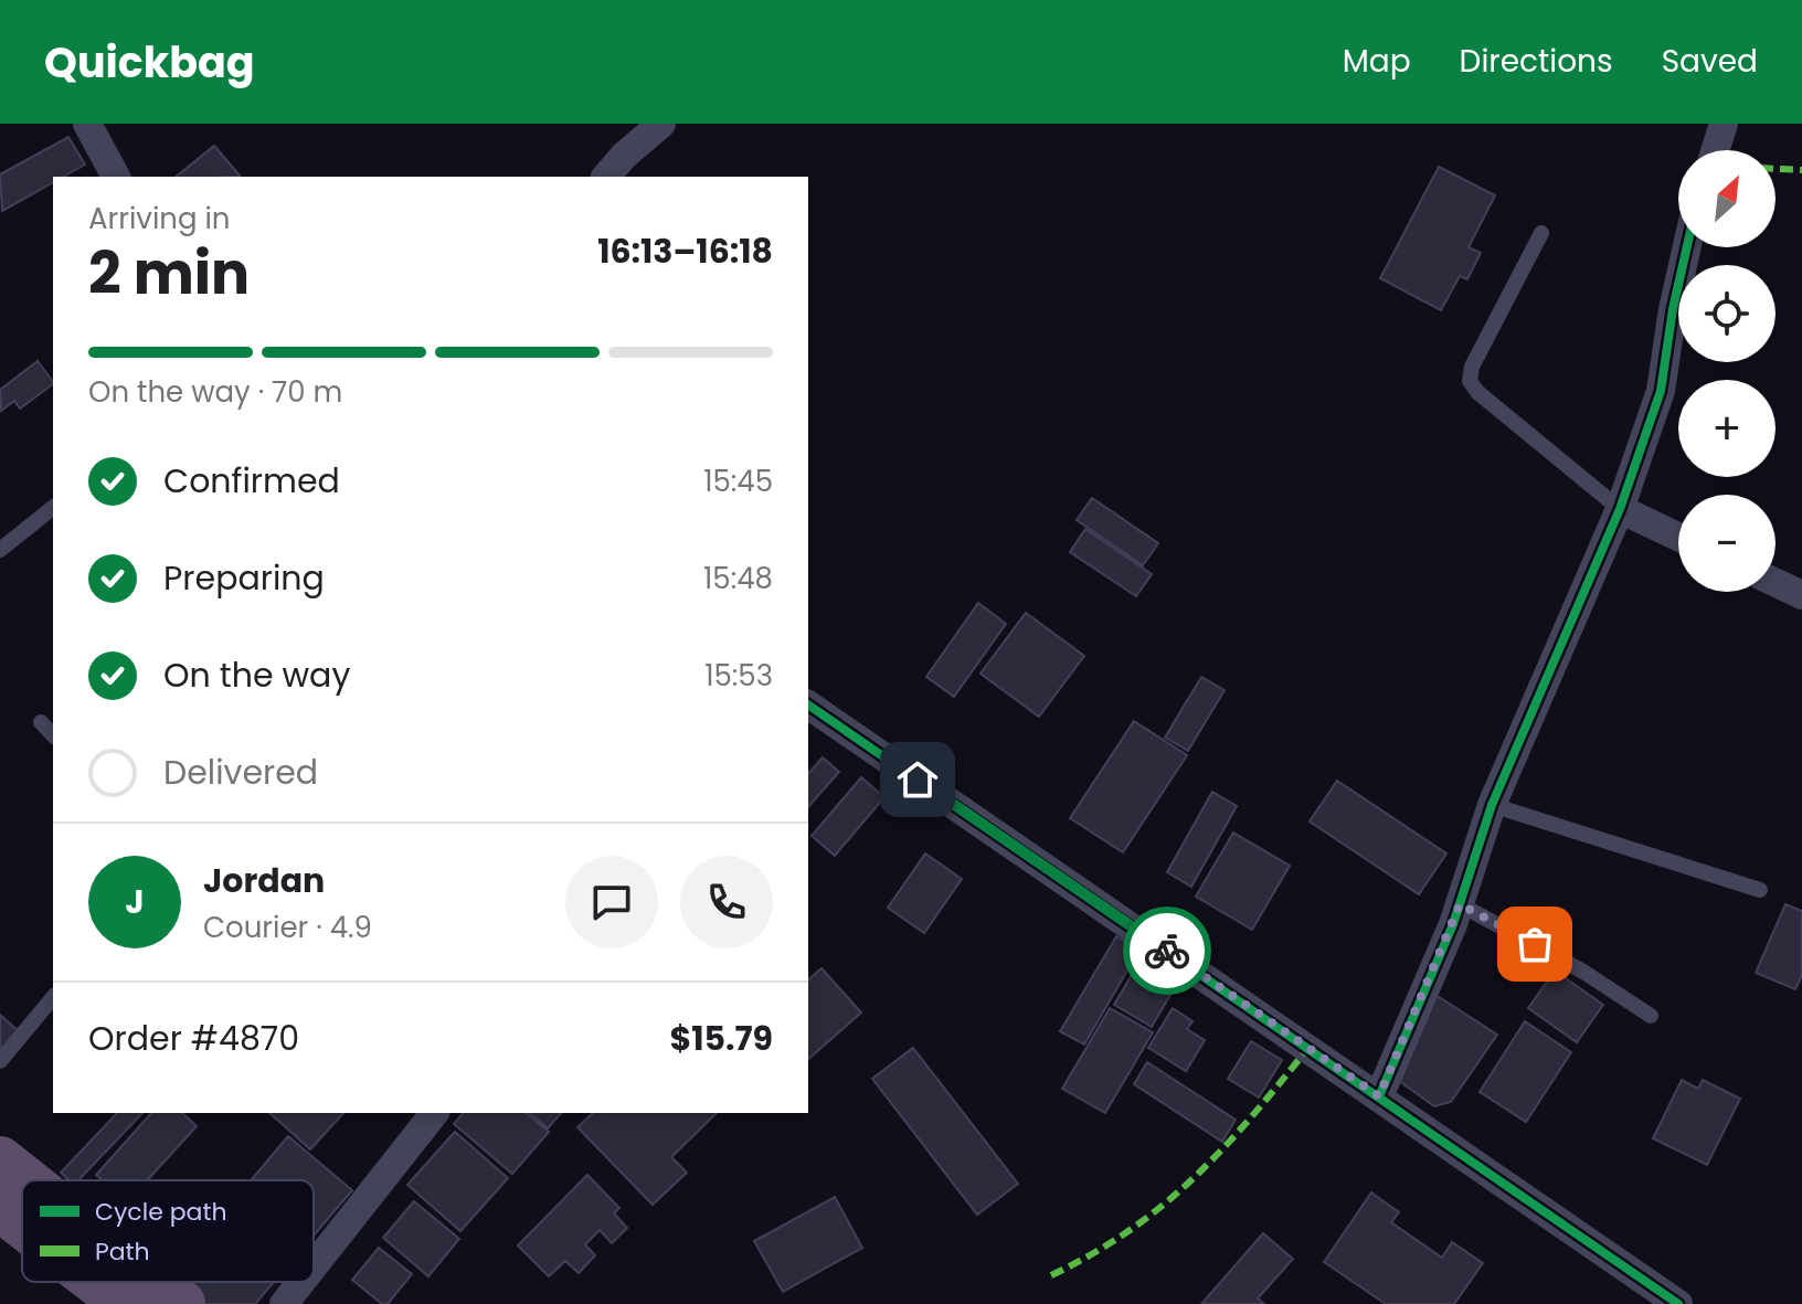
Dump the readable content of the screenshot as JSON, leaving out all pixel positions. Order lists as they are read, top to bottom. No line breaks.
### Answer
{"legend":["Cycle path","Path"],"north":"top right","page":{"header":"Quickbag","nav":["Map","Directions","Saved"],"map_buttons":["+","−"],"heading":["2 min","Arriving in","16:13–16:18"],"panel":["Jordan","Courier · 4.9","Order #4870","$15.79"],"bar":"On the way · 70 m","list":[["Confirmed","15:45"],["Preparing","15:48"],["On the way","15:53"],"Delivered"],"round":"J"}}
